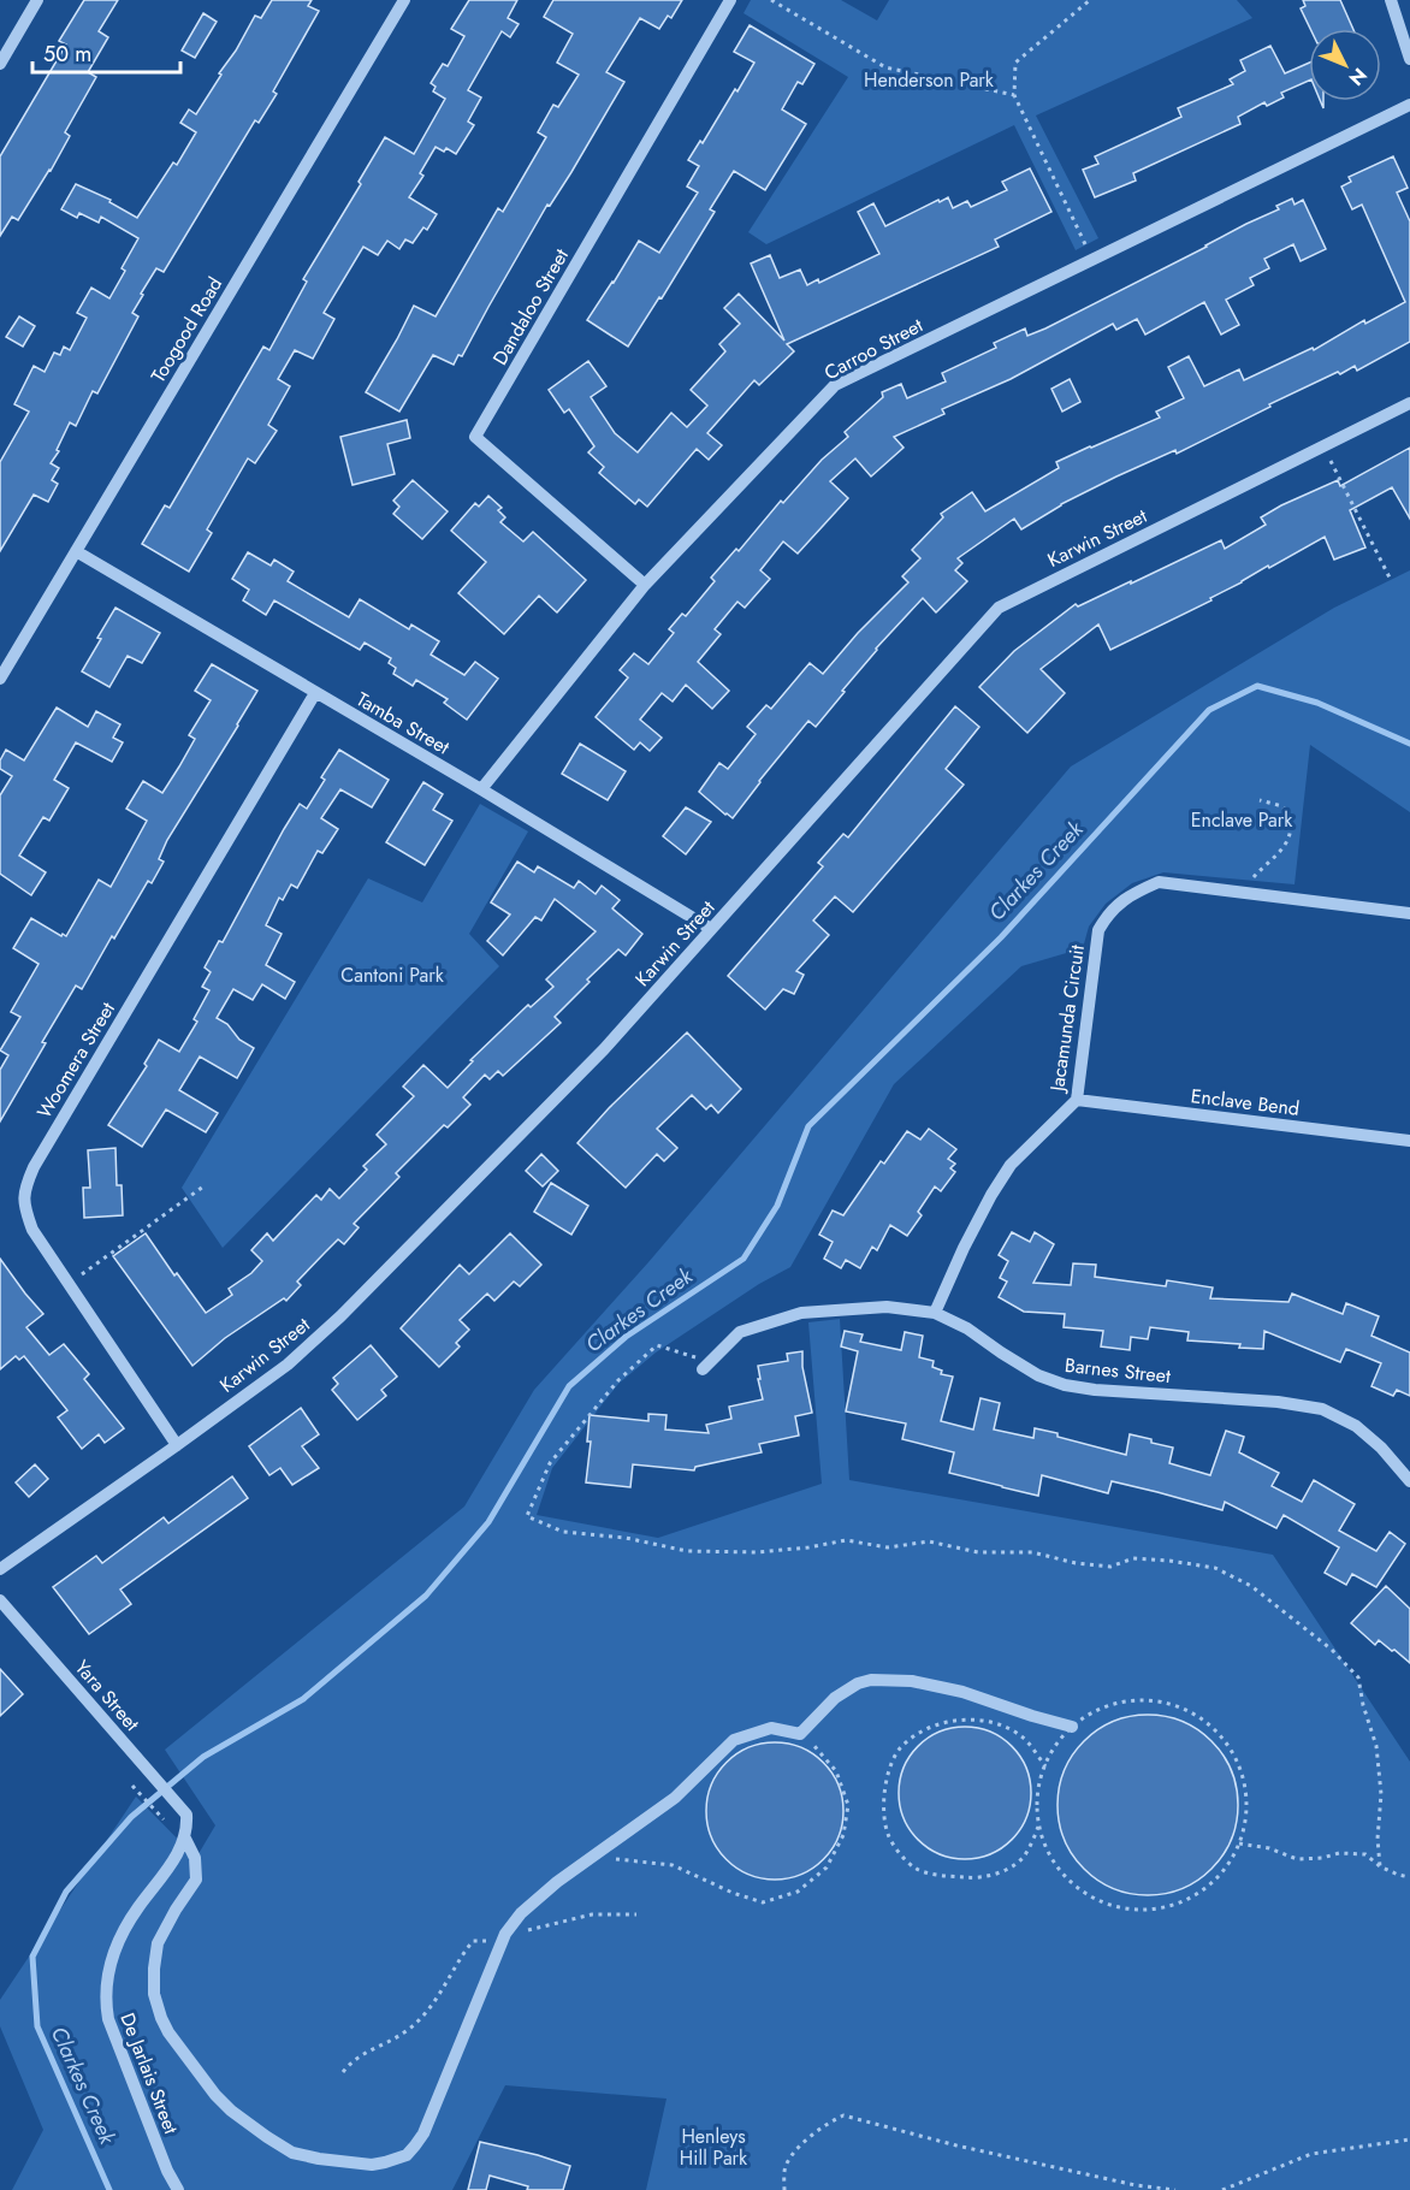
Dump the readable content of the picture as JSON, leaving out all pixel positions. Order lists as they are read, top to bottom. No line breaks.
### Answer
{"streets":{"street":["Dandaloo Street","Toogood Road","Carroo Street","Karwin Street","Tamba Street","Jacamunda Circuit","Woomera Street","Enclave Bend","Barnes Street","Yara Street","De Jarlais Street"]},"crossings":[["Dandaloo Street","Carroo Street"],["Toogood Road","Tamba Street"],["Carroo Street","Tamba Street"],["Karwin Street","Tamba Street"],["Karwin Street","Woomera Street"],["Tamba Street","Woomera Street"],["Jacamunda Circuit","Enclave Bend"],["Jacamunda Circuit","Barnes Street"],["Yara Street","De Jarlais Street"]],"water":["Clarkes Creek"],"parks":["Henderson Park","Enclave Park","Cantoni Park","Henleys Hill Park"],"scale_bar":"50 m","north":"bottom right"}
